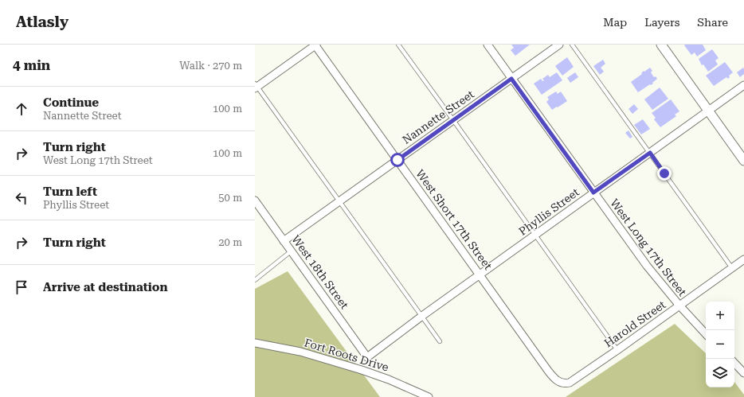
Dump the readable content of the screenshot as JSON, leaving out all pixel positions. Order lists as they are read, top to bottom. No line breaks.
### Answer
{"streets":{"street":["Nannette Street","Phyllis Street","West Short 17th Street","West Long 17th Street","West 18th Street","Harold Street","Fort Roots Drive"]},"crossings":[["Nannette Street","West Short 17th Street"],["Nannette Street","West Long 17th Street"],["Nannette Street","West 18th Street"],["Phyllis Street","West Short 17th Street"],["Phyllis Street","West Long 17th Street"],["Phyllis Street","West 18th Street"],["West Short 17th Street","Harold Street"],["West Long 17th Street","Harold Street"]],"page":{"header":"Atlasly","nav":["Map","Layers","Share"],"heading":["4 min","Walk · 270 m"],"list":[["Continue","Nannette Street","100 m"],["Turn right","West Long 17th Street","100 m"],["Turn left","Phyllis Street","50 m"],["Turn right","20 m"],"Arrive at destination"],"map_buttons":["+","−"]}}
